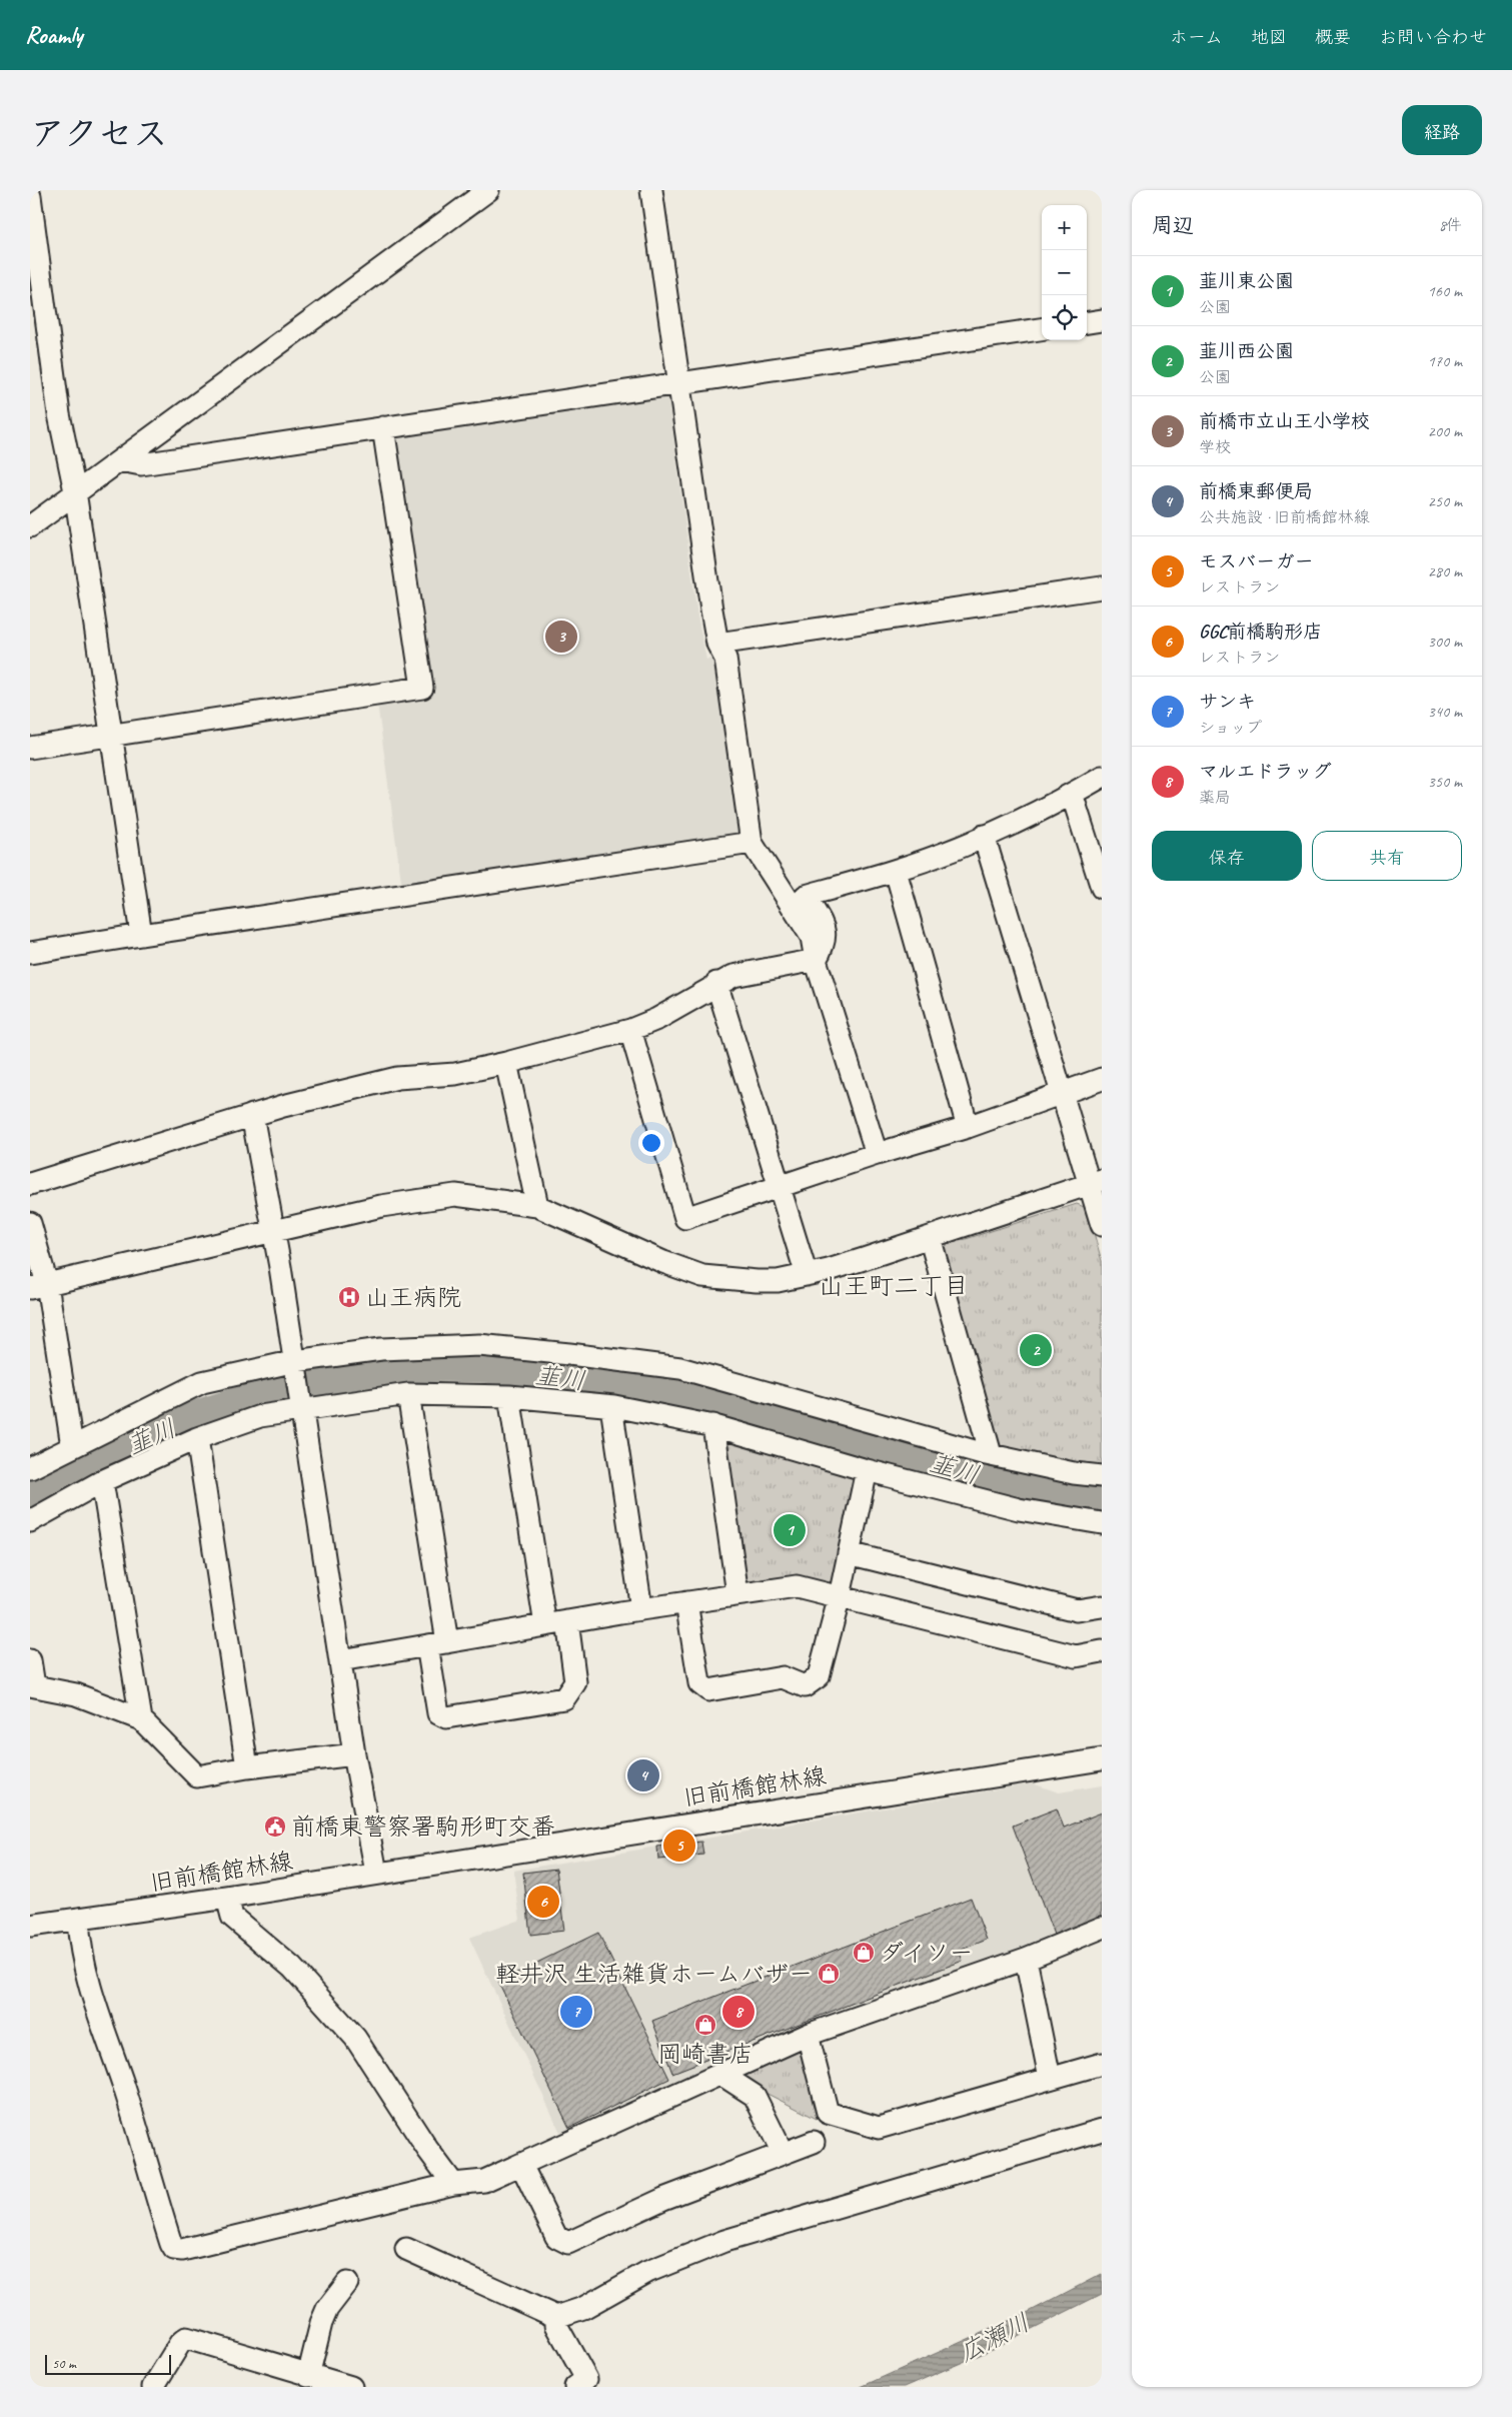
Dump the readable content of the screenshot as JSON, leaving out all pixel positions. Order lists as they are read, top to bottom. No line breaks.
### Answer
{"streets":{"street":["旧前橋館林線"]},"districts":["山王町二丁目"],"water":["韮川","広瀬川"],"places":{"hospital":["山王病院"],"public building":["前橋東警察署駒形町交番"],"shop":["ダイソー","軽井沢 生活雑貨ホームバザー","岡崎書店"]},"scale_bar":"50 m","page":{"header":"Roamly","nav":["ホーム","地図","概要","お問い合わせ"],"title":"アクセス","buttons":["経路",["保存","共有"]],"heading":["周辺","8件"],"map_buttons":["+","−"],"list":[{"mark":"1","name":"韮川東公園","note":"公園","value":"160 m"},{"mark":"2","name":"韮川西公園","note":"公園","value":"170 m"},{"mark":"3","name":"前橋市立山王小学校","note":"学校","value":"200 m"},{"mark":"4","name":"前橋東郵便局","note":"公共施設 · 旧前橋館林線","value":"250 m"},{"mark":"5","name":"モスバーガー","note":"レストラン","value":"280 m"},{"mark":"6","name":"GGC前橋駒形店","note":"レストラン","value":"300 m"},{"mark":"7","name":"サンキ","note":"ショップ","value":"340 m"},{"mark":"8","name":"マルエドラッグ","note":"薬局","value":"350 m"}],"pins":["3","2","1","4","5","6","7","8"],"scale":"50 m"}}
